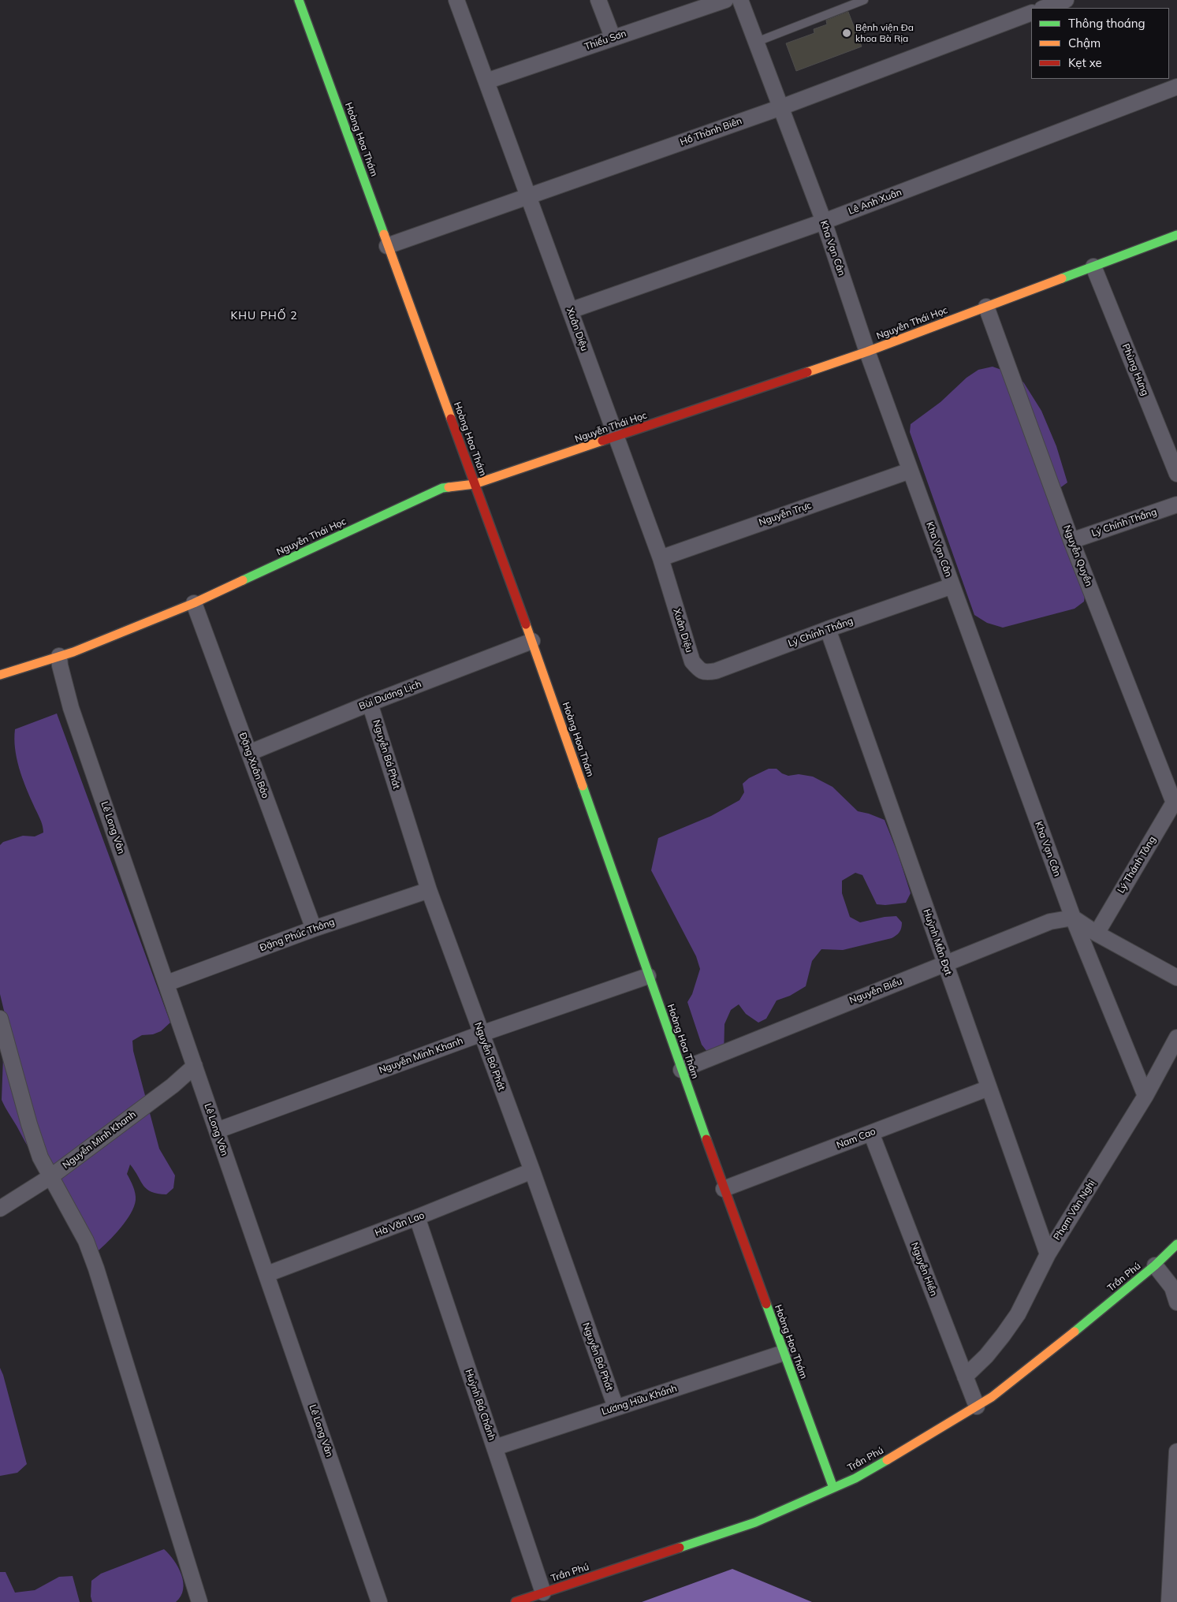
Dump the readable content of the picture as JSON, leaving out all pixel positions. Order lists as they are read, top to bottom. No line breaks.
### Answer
{"streets":{"street":["Thiếu Sơn","Hồ Thành Biên","Hoàng Hoa Thám","Lê Anh Xuân","Kha Vạn Cân","Nguyễn Thái Học","Xuân Diệu","Phùng Hưng","Nguyễn Trực","Lý Chính Thắng","Nguyễn Quyền","Bùi Dương Lịch","Nguyễn Bá Phát","Đặng Xuân Bảo","Lê Long Vân","Lý Thánh Tông","Đặng Phúc Thông","Huỳnh Mẫn Đạt","Nguyễn Biểu","Nguyễn Minh Khanh","Nam Cao","Phạm Văn Nghị","Hà Văn Lao","Nguyễn Hiền","Trần Phú","Lương Hữu Khánh","Huỳnh Bá Chánh"]},"crossings":[["Thiếu Sơn","Xuân Diệu"],["Hồ Thành Biên","Hoàng Hoa Thám"],["Hồ Thành Biên","Kha Vạn Cân"],["Hồ Thành Biên","Xuân Diệu"],["Hoàng Hoa Thám","Nguyễn Thái Học"],["Hoàng Hoa Thám","Bùi Dương Lịch"],["Hoàng Hoa Thám","Nguyễn Biểu"],["Hoàng Hoa Thám","Nguyễn Minh Khanh"],["Hoàng Hoa Thám","Nam Cao"],["Hoàng Hoa Thám","Trần Phú"],["Hoàng Hoa Thám","Lương Hữu Khánh"],["Lê Anh Xuân","Kha Vạn Cân"],["Lê Anh Xuân","Xuân Diệu"],["Kha Vạn Cân","Nguyễn Thái Học"],["Kha Vạn Cân","Nguyễn Trực"],["Kha Vạn Cân","Lý Chính Thắng"],["Kha Vạn Cân","Nguyễn Biểu"],["Kha Vạn Cân","Phạm Văn Nghị"],["Nguyễn Thái Học","Xuân Diệu"],["Nguyễn Thái Học","Phùng Hưng"],["Nguyễn Thái Học","Nguyễn Quyền"],["Nguyễn Thái Học","Đặng Xuân Bảo"],["Nguyễn Thái Học","Lê Long Vân"],["Xuân Diệu","Nguyễn Trực"],["Xuân Diệu","Lý Chính Thắng"],["Lý Chính Thắng","Nguyễn Quyền"],["Lý Chính Thắng","Huỳnh Mẫn Đạt"],["Nguyễn Quyền","Lý Thánh Tông"],["Bùi Dương Lịch","Nguyễn Bá Phát"],["Bùi Dương Lịch","Đặng Xuân Bảo"],["Nguyễn Bá Phát","Đặng Phúc Thông"],["Nguyễn Bá Phát","Nguyễn Minh Khanh"],["Nguyễn Bá Phát","Hà Văn Lao"],["Nguyễn Bá Phát","Lương Hữu Khánh"],["Đặng Xuân Bảo","Đặng Phúc Thông"],["Lê Long Vân","Đặng Phúc Thông"],["Lê Long Vân","Nguyễn Minh Khanh"],["Lê Long Vân","Hà Văn Lao"],["Huỳnh Mẫn Đạt","Nguyễn Biểu"],["Huỳnh Mẫn Đạt","Nam Cao"],["Huỳnh Mẫn Đạt","Phạm Văn Nghị"],["Nam Cao","Nguyễn Hiền"],["Phạm Văn Nghị","Nguyễn Hiền"],["Hà Văn Lao","Huỳnh Bá Chánh"],["Nguyễn Hiền","Trần Phú"],["Trần Phú","Huỳnh Bá Chánh"],["Lương Hữu Khánh","Huỳnh Bá Chánh"]],"districts":["KHU PHỐ 2"],"places":["Bệnh viện Đa khoa Bà Rịa"],"legend":["Thông thoáng","Chậm","Kẹt xe"]}
